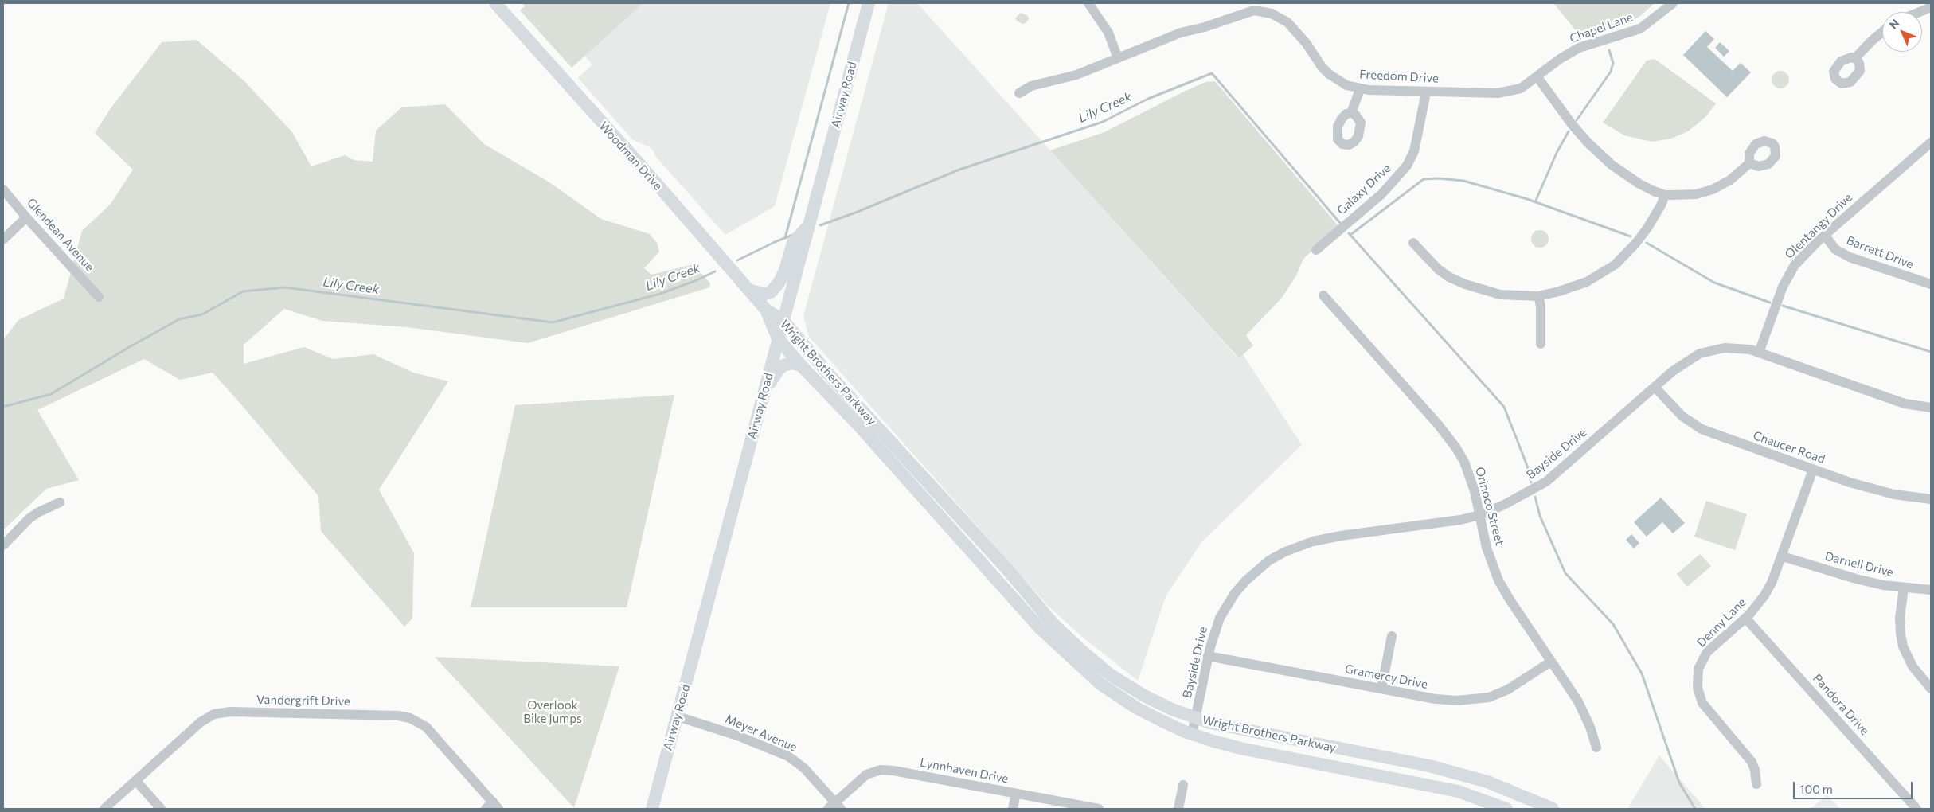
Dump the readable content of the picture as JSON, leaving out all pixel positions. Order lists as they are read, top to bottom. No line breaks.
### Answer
{"streets":{"main road":["Airway Road","Woodman Drive","Wright Brothers Parkway"],"street":["Chapel Lane","Freedom Drive","Galaxy Drive","Olentangy Drive","Glendean Avenue","Barrett Drive","Chaucer Road","Bayside Drive","Orinoco Street","Darnell Drive","Denny Lane","Gramercy Drive","Vandergrift Drive","Pandora Drive","Meyer Avenue","Lynnhaven Drive"]},"crossings":[["Chapel Lane","Freedom Drive"],["Freedom Drive","Galaxy Drive"],["Airway Road","Wright Brothers Parkway"],["Airway Road","Meyer Avenue"],["Woodman Drive","Wright Brothers Parkway"],["Olentangy Drive","Barrett Drive"],["Olentangy Drive","Bayside Drive"],["Wright Brothers Parkway","Bayside Drive"],["Chaucer Road","Bayside Drive"],["Chaucer Road","Denny Lane"],["Bayside Drive","Orinoco Street"],["Bayside Drive","Gramercy Drive"],["Orinoco Street","Gramercy Drive"],["Darnell Drive","Denny Lane"],["Denny Lane","Pandora Drive"],["Meyer Avenue","Lynnhaven Drive"]],"water":["Lily Creek"],"parks":["Overlook Bike Jumps"],"scale_bar":"100 m","north":"top left"}
